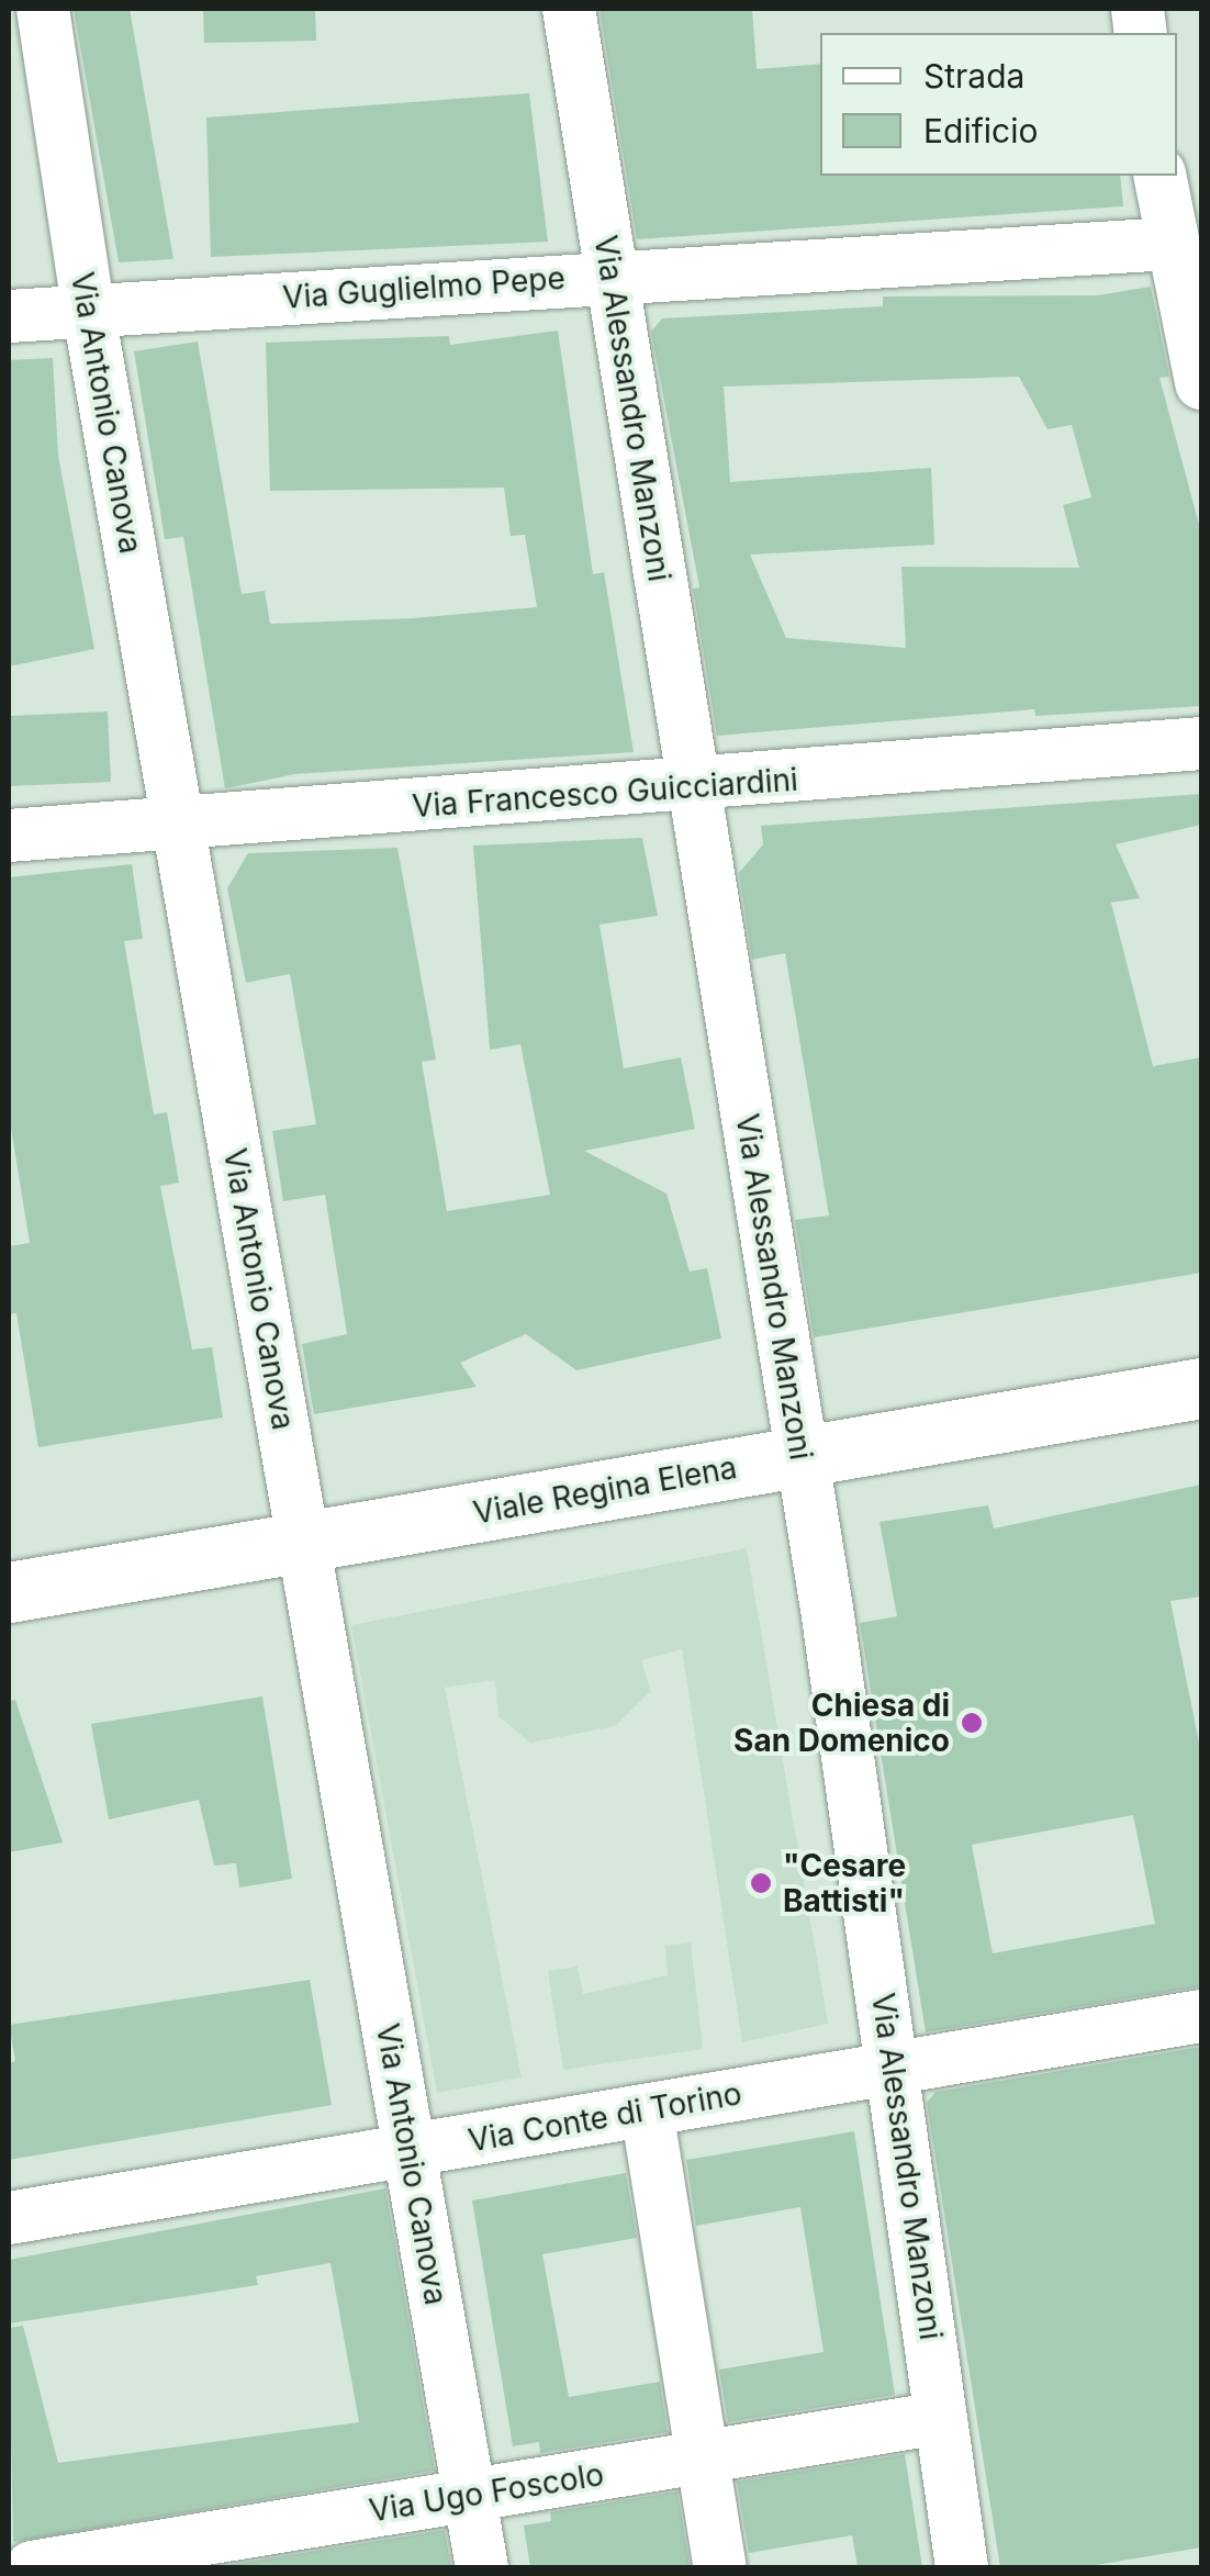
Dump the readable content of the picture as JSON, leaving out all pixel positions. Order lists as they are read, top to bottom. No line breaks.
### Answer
{"streets":{"main road":["Viale Regina Elena"],"street":["Via Guglielmo Pepe","Via Alessandro Manzoni","Via Antonio Canova","Via Francesco Guicciardini","Via Conte di Torino","Via Ugo Foscolo"]},"crossings":[["Via Guglielmo Pepe","Via Alessandro Manzoni"],["Via Guglielmo Pepe","Via Antonio Canova"],["Via Alessandro Manzoni","Via Francesco Guicciardini"],["Via Alessandro Manzoni","Viale Regina Elena"],["Via Alessandro Manzoni","Via Conte di Torino"],["Via Alessandro Manzoni","Via Ugo Foscolo"],["Via Antonio Canova","Via Francesco Guicciardini"],["Via Antonio Canova","Viale Regina Elena"],["Via Antonio Canova","Via Conte di Torino"],["Via Antonio Canova","Via Ugo Foscolo"]],"places":["Chiesa di San Domenico","\"Cesare Battisti\""],"legend":["Strada","Edificio"]}
